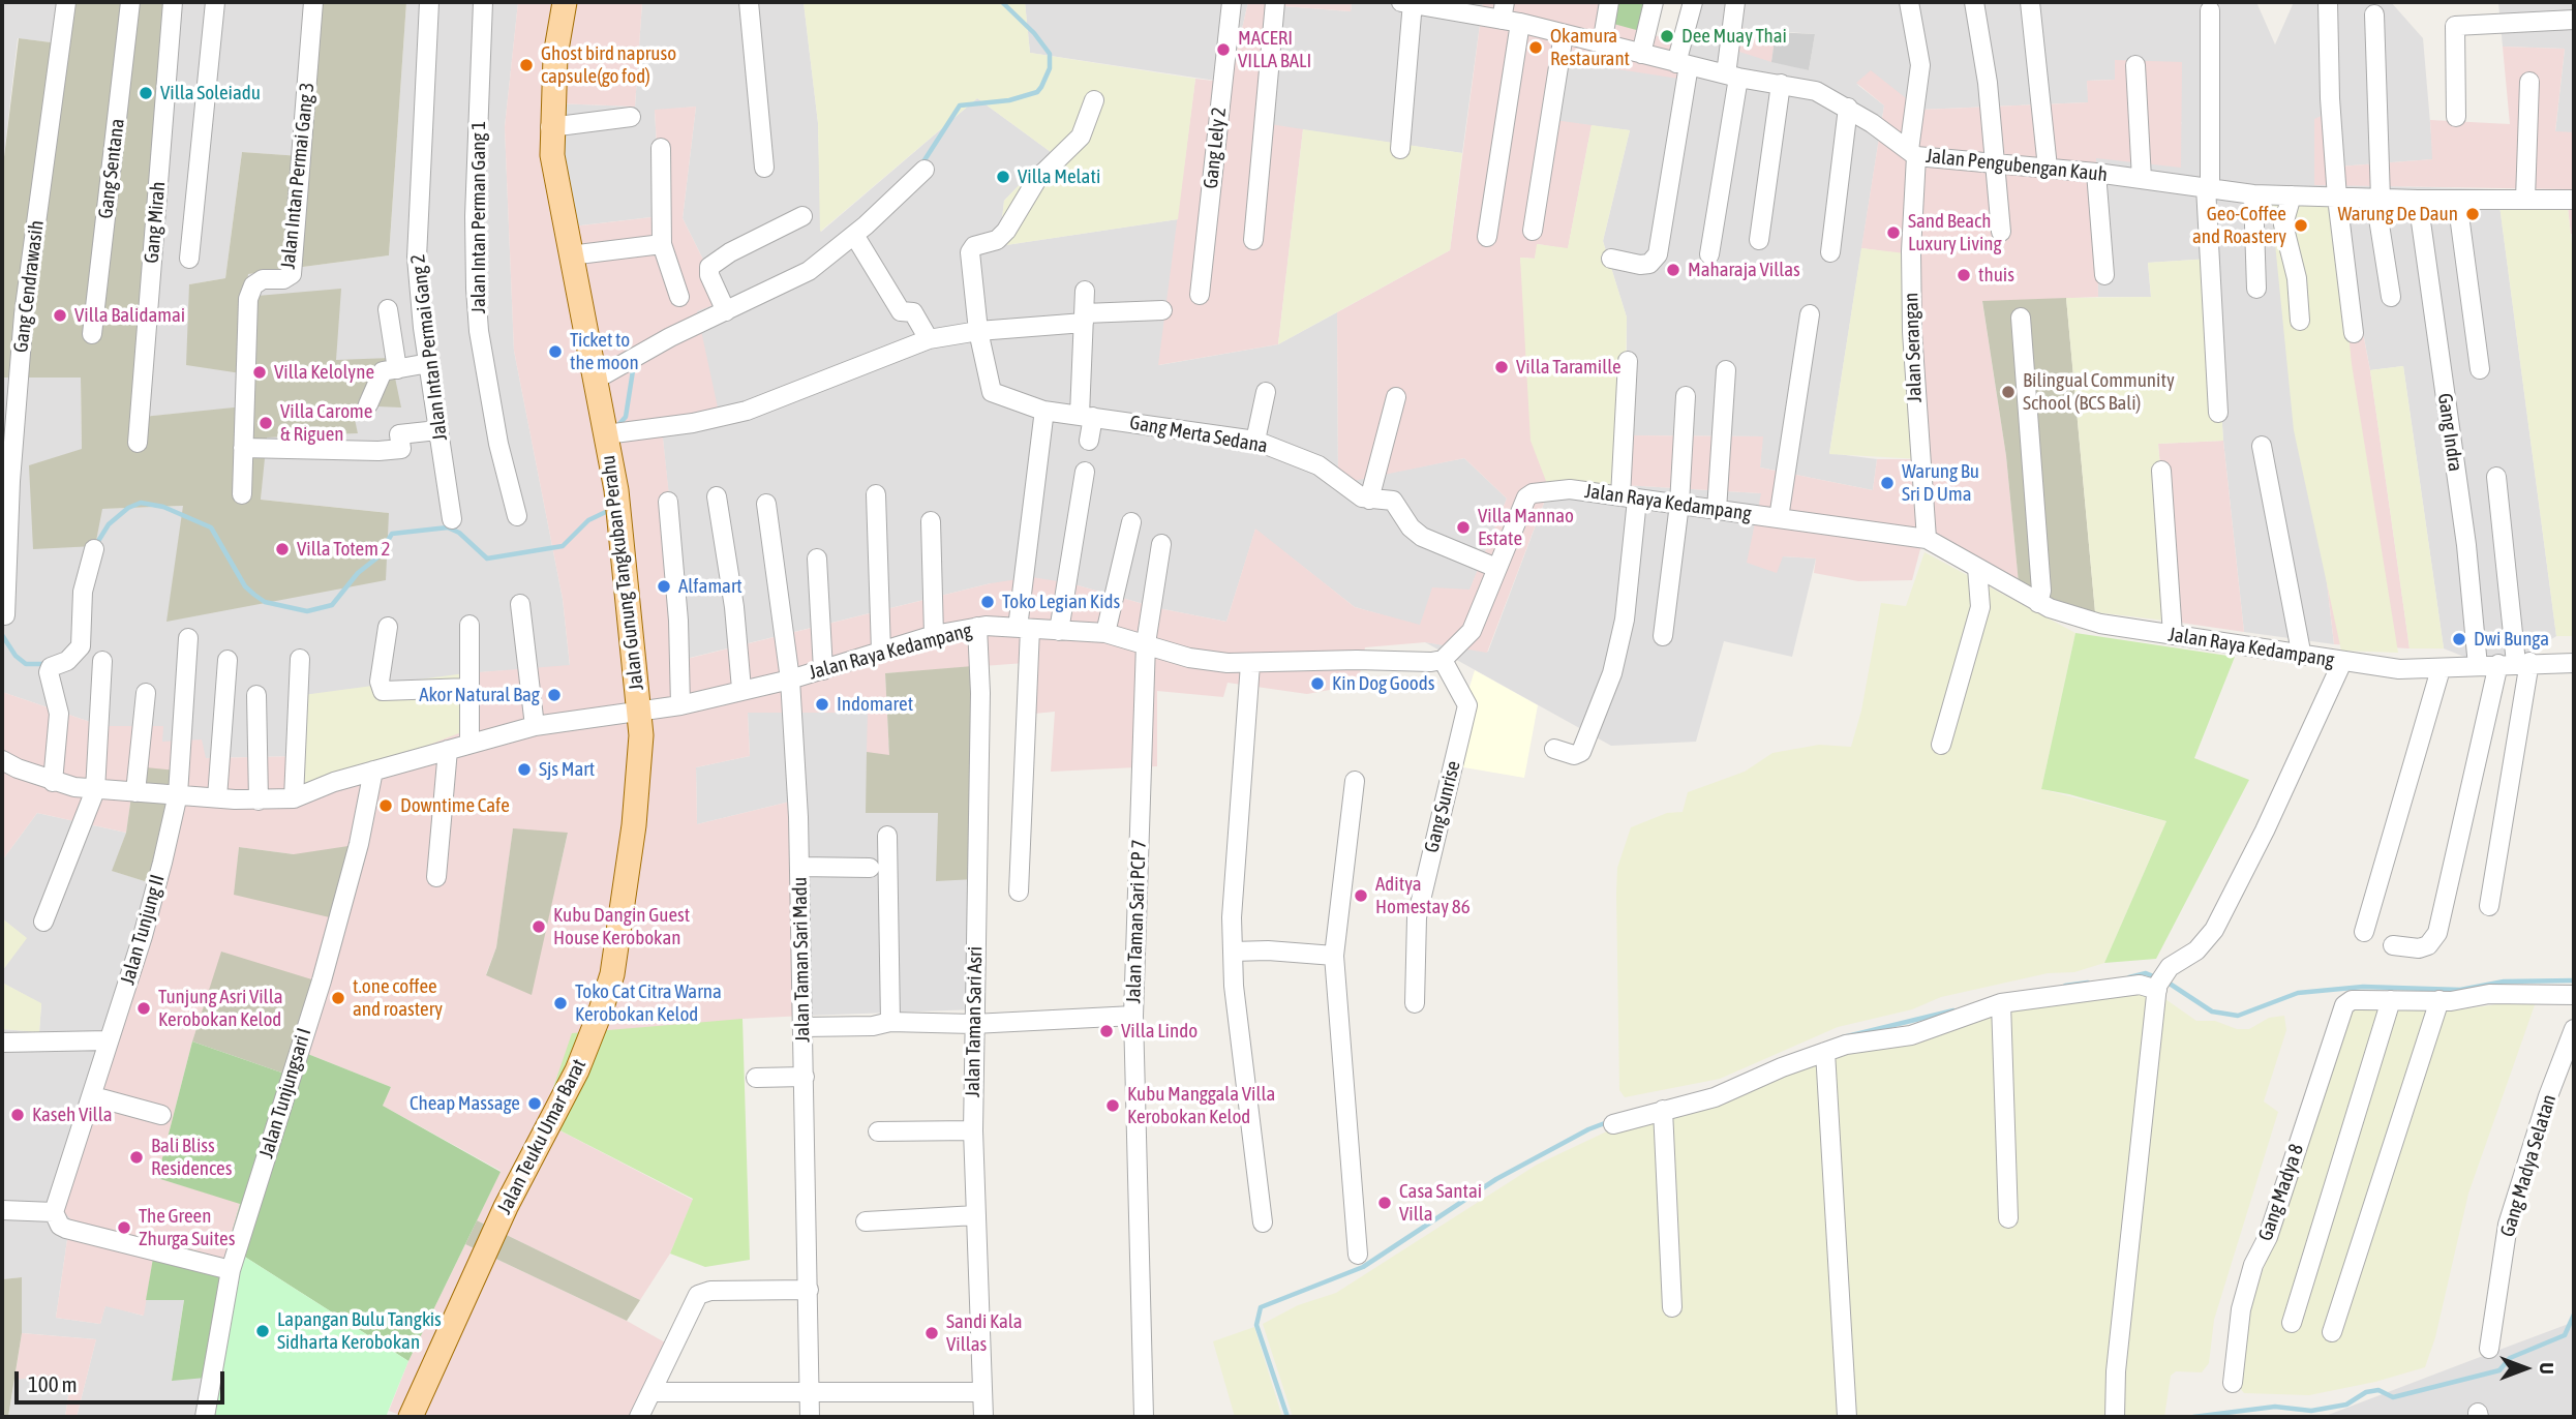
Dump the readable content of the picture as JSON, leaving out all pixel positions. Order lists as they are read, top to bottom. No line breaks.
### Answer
{"streets":{"main road":["Jalan Gunung Tangkuban Perahu","Jalan Teuku Umar Barat"],"street":["Gang Lely 2","Jalan Pengubengan Kauh","Gang Sentana","Jalan Intan Permai Gang 3","Jalan Intan Perman Gang 1","Gang Mirah","Gang Cendrawasih","Jalan Intan Permai Gang 2","Jalan Serangan","Gang Indra","Gang Merta Sedana","Jalan Raya Kedampang","Gang Sunrise","Jalan Taman Sari PCP 7","Jalan Tunjung II","Jalan Taman Sari Madu","Jalan Taman Sari Asri","Jalan Tunjungsari I","Gang Madya Selatan","Gang Madya 8"]},"crossings":[["Jalan Pengubengan Kauh","Jalan Serangan"],["Jalan Pengubengan Kauh","Gang Indra"],["Jalan Serangan","Jalan Raya Kedampang"],["Gang Indra","Jalan Raya Kedampang"],["Gang Merta Sedana","Jalan Raya Kedampang"],["Jalan Raya Kedampang","Jalan Gunung Tangkuban Perahu"],["Jalan Raya Kedampang","Gang Sunrise"],["Jalan Raya Kedampang","Jalan Taman Sari PCP 7"],["Jalan Raya Kedampang","Jalan Taman Sari Madu"],["Jalan Raya Kedampang","Jalan Taman Sari Asri"],["Jalan Raya Kedampang","Jalan Teuku Umar Barat"],["Jalan Gunung Tangkuban Perahu","Jalan Tunjung II"],["Jalan Gunung Tangkuban Perahu","Jalan Tunjungsari I"],["Jalan Gunung Tangkuban Perahu","Jalan Teuku Umar Barat"]],"places":["Dee Muay Thai","Okamura Restaurant","MACERI VILLA BALI","Ghost bird napruso capsule(go fod)","Villa Soleiadu","Villa Melati","Warung De Daun","Geo-Coffee and Roastery","Sand Beach Luxury Living","Maharaja Villas","thuis","Villa Balidamai","Ticket to the moon","Villa Taramille","Villa Kelolyne","Bilingual Community School (BCS Bali)","Villa Carome & Riguen","Warung Bu Sri D Uma","Villa Mannao Estate","Villa Totem 2","Alfamart","Toko Legian Kids","Dwi Bunga","Kin Dog Goods","Akor Natural Bag","Indomaret","Sjs Mart","Downtime Cafe","Aditya Homestay 86","Kubu Dangin Guest House Kerobokan","t.one coffee and roastery","Toko Cat Citra Warna Kerobokan Kelod","Tunjung Asri Villa Kerobokan Kelod","Villa Lindo","Cheap Massage","Kubu Manggala Villa Kerobokan Kelod","Kaseh Villa","Bali Bliss Residences","Casa Santai Villa","The Green Zhurga Suites","Lapangan Bulu Tangkis Sidharta Kerobokan","Sandi Kala Villas"],"scale_bar":"100 m","north":"right"}
